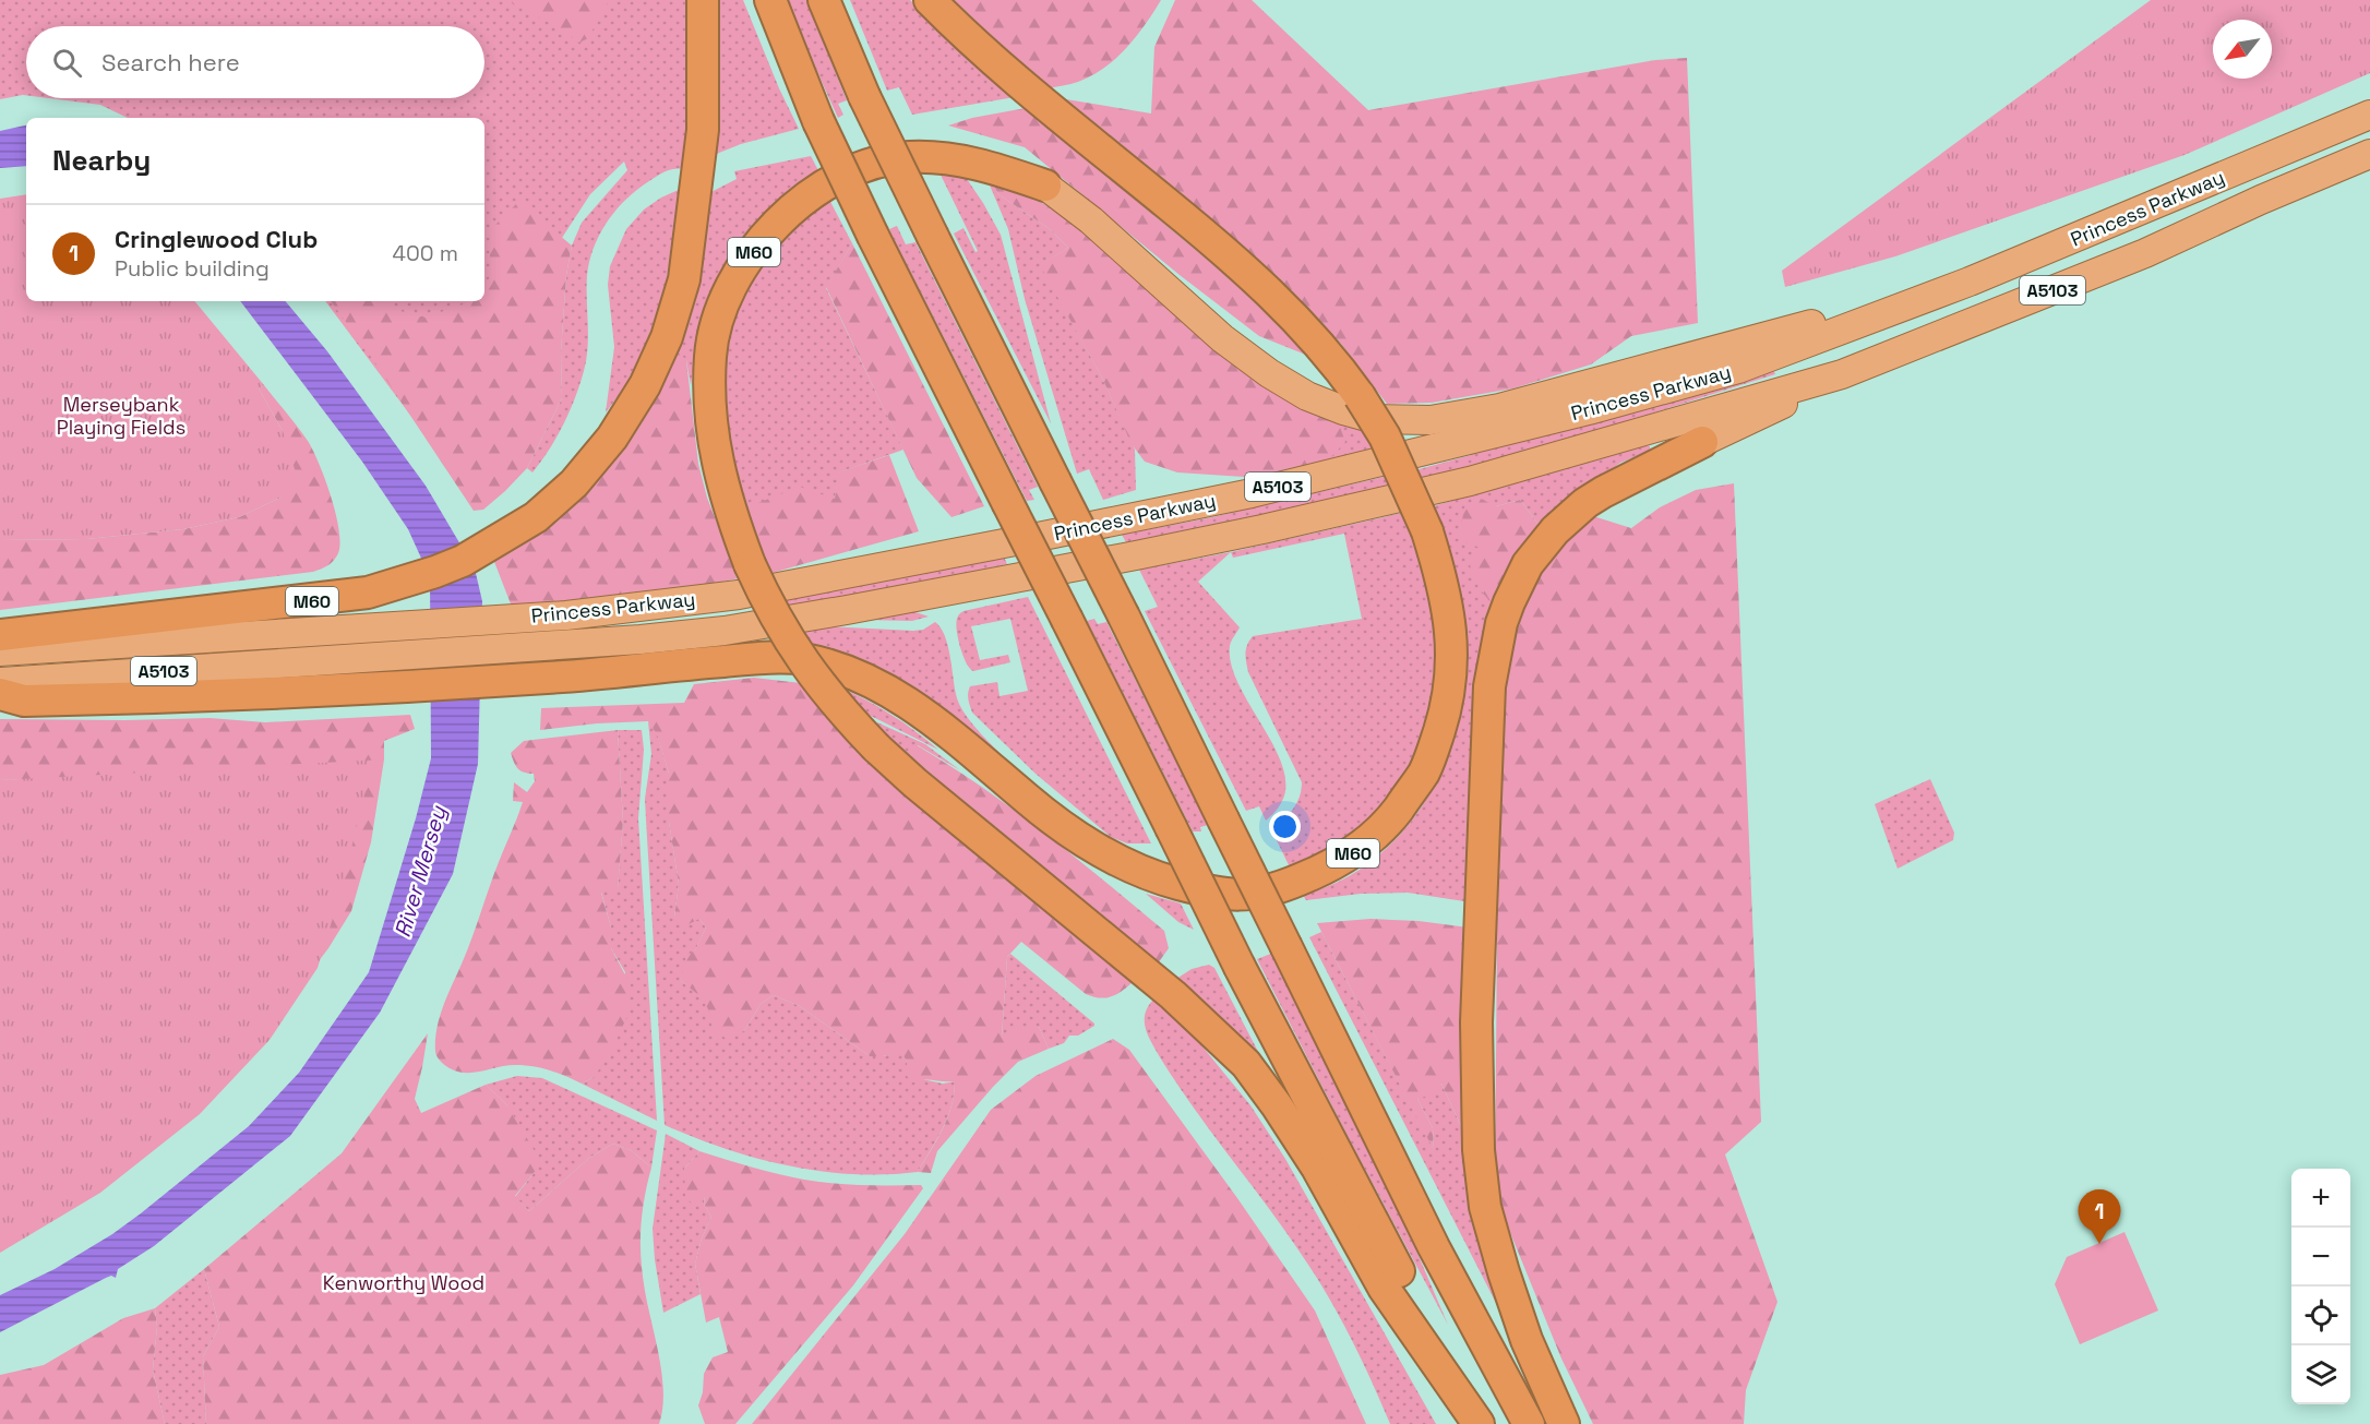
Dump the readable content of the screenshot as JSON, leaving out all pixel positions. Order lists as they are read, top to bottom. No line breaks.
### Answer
{"streets":{"highway":["Princess Parkway","M60","A5103"]},"water":["River Mersey"],"parks":["Merseybank Playing Fields","Kenworthy Wood"],"north":"bottom left","page":{"search":"Search here","heading":"Nearby","list":[{"mark":"1","name":"Cringlewood Club","note":"Public building","value":"400 m"}],"map_buttons":["+","−"],"pins":"1"}}
